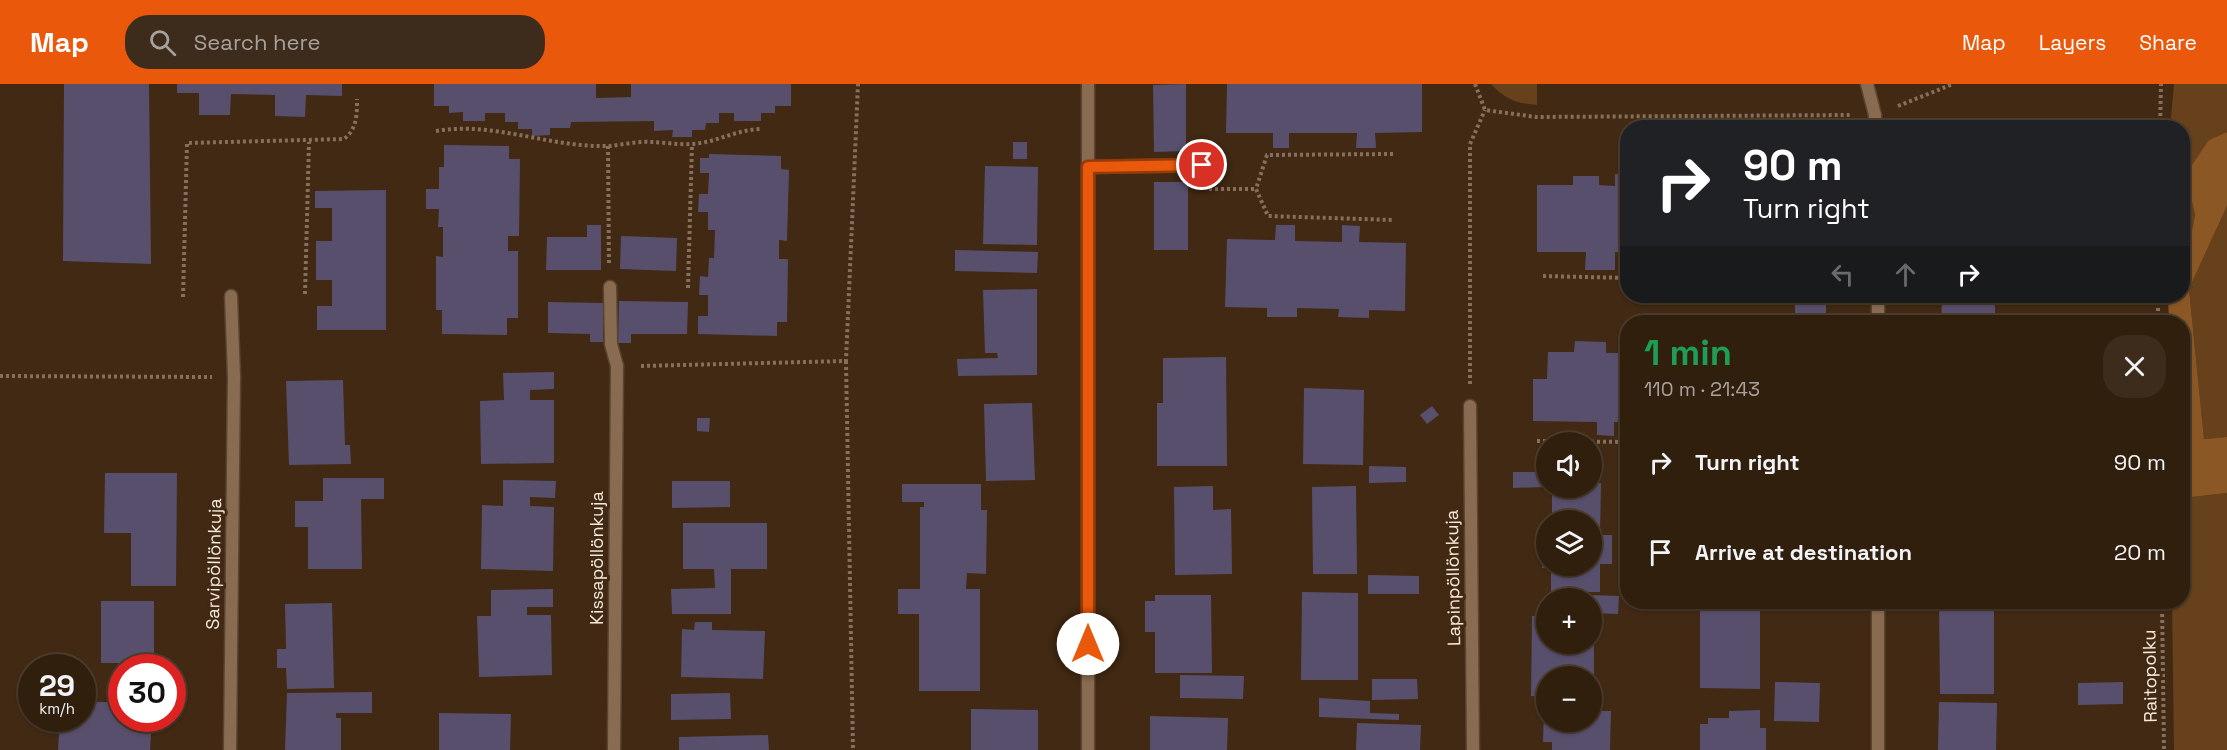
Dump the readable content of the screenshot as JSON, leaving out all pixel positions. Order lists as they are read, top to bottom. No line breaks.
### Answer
{"streets":{"street":["Kissapöllönkuja","Sarvipöllönkuja","Lapinpöllönkuja"],"path":["Raitopolku"]},"page":{"header":"Map","search":"Search here","nav":["Map","Layers","Share"],"turn":["90 m","Turn right"],"heading":["1 min","110 m · 21:43"],"list":[{"name":"Turn right","value":"90 m"},{"name":"Arrive at destination","value":"20 m"}],"map_buttons":["+","−"],"speed":"29 km/h","limit":"30"}}
